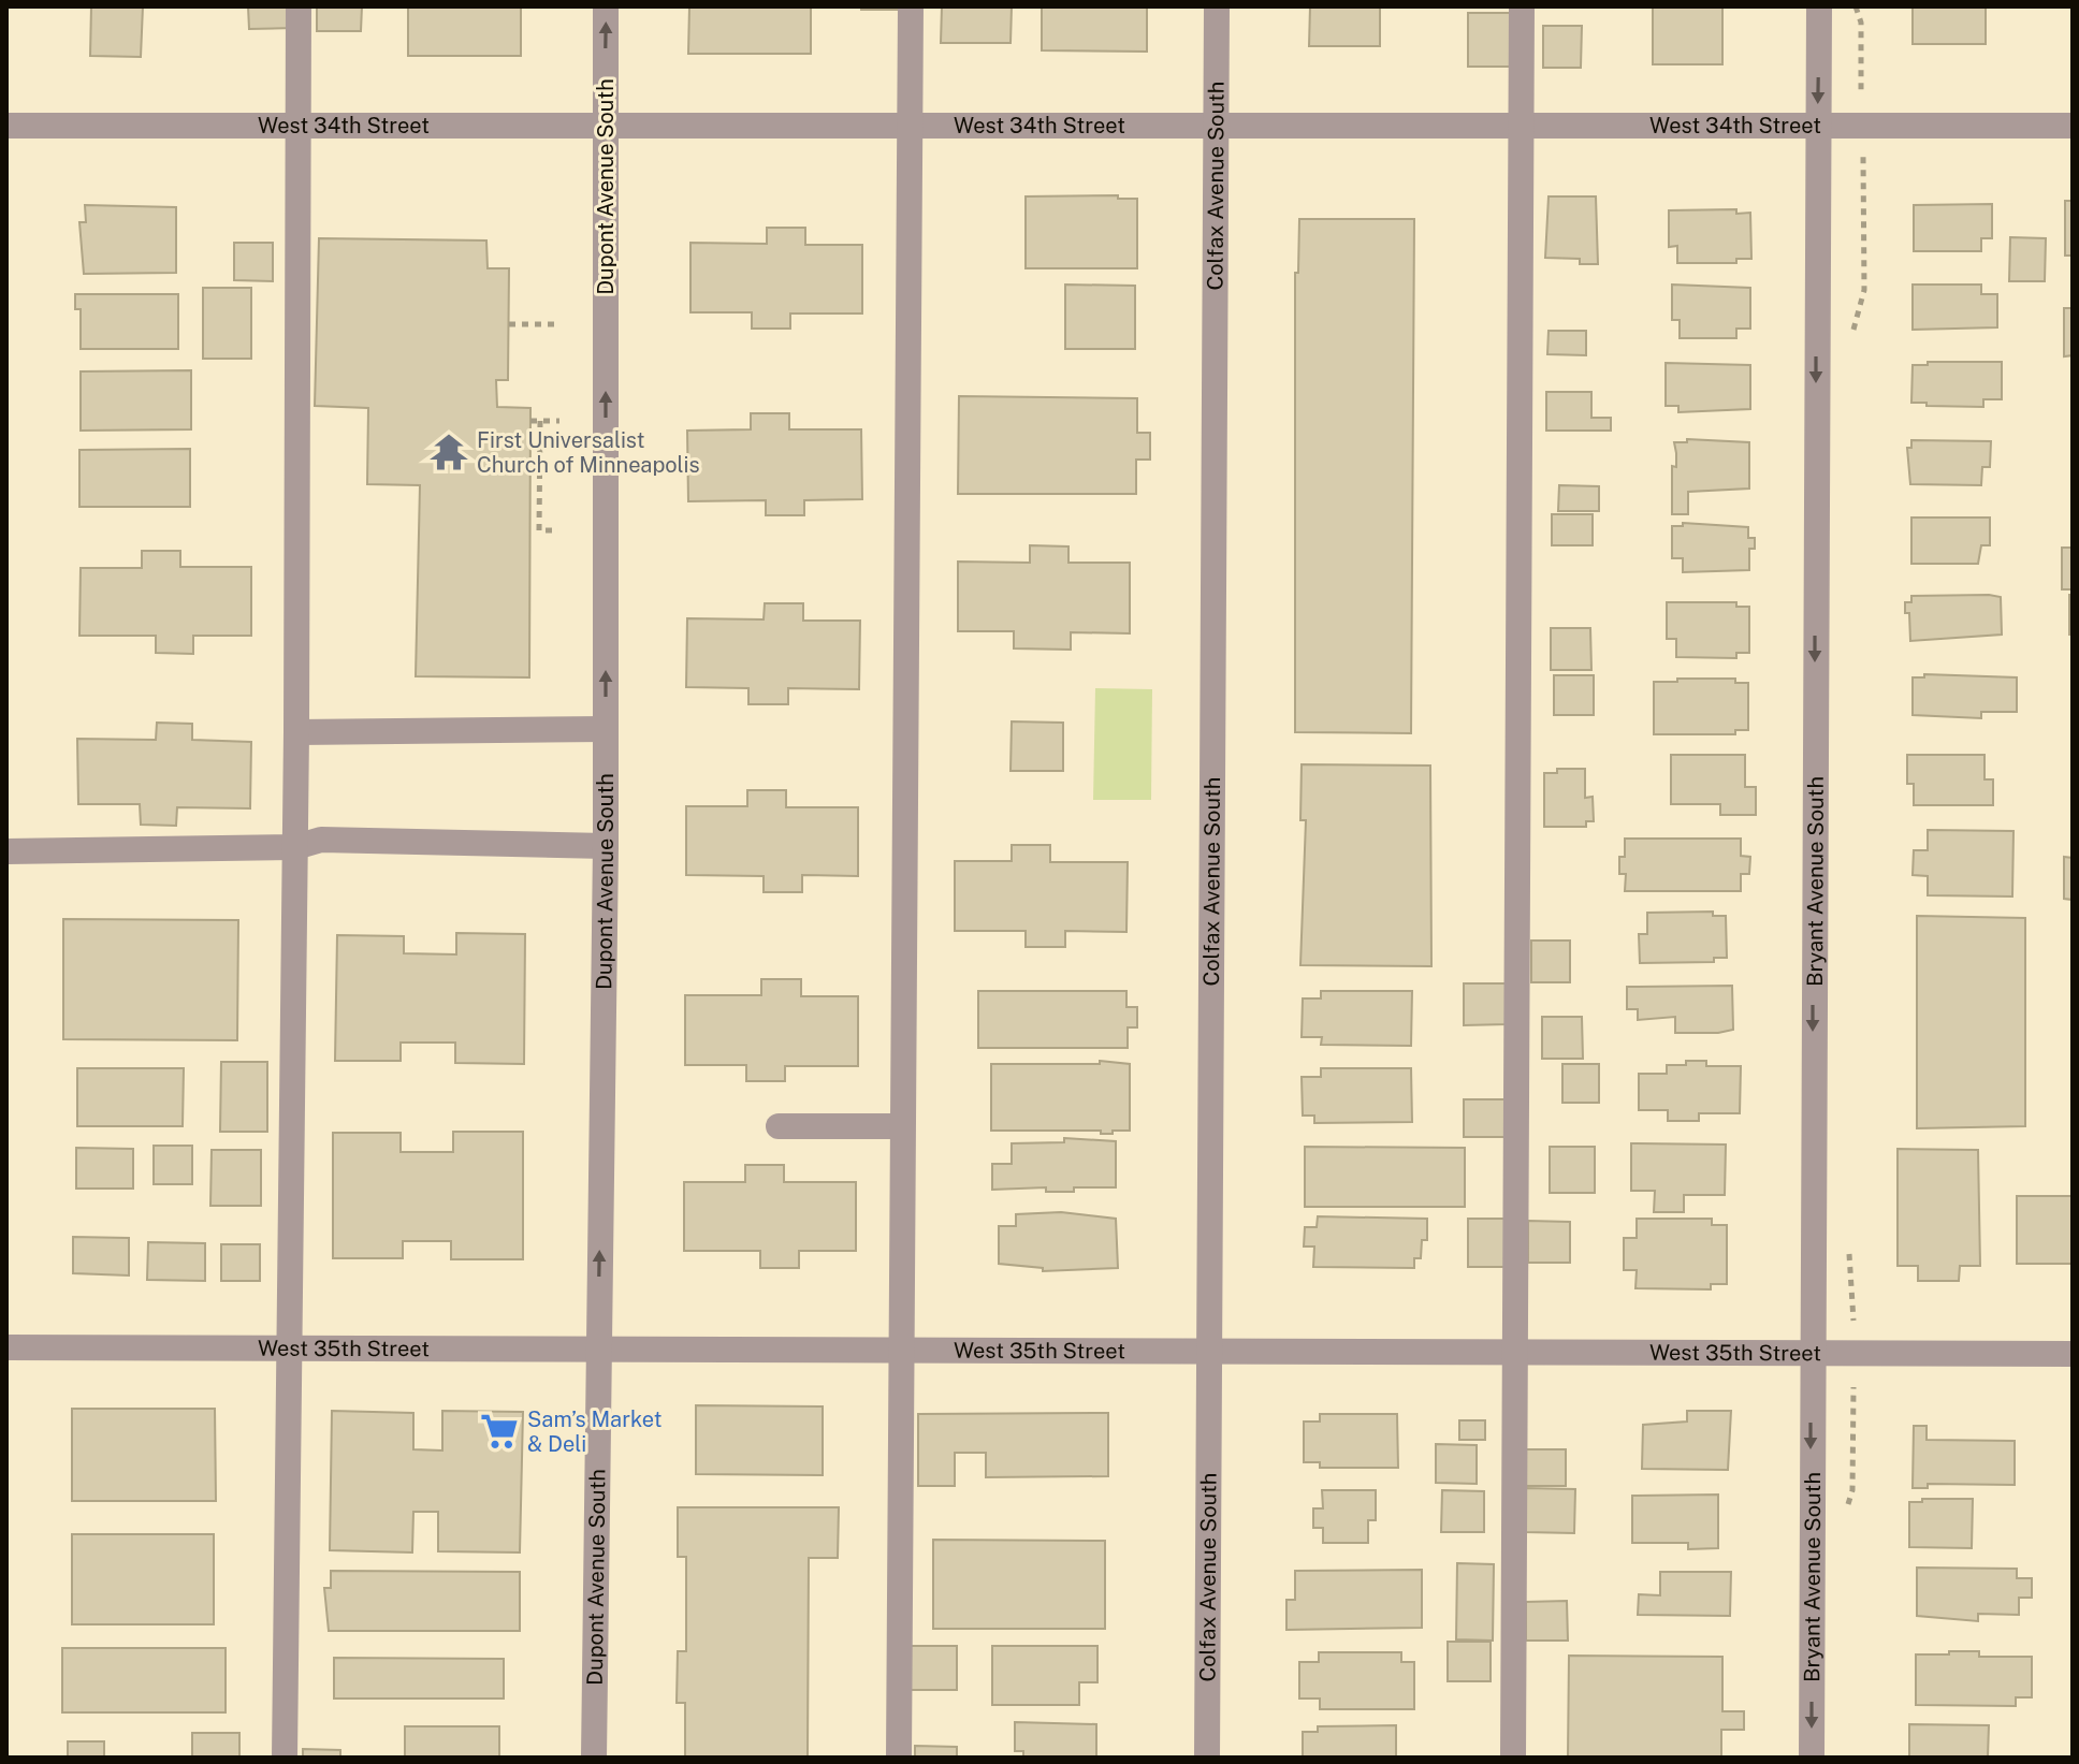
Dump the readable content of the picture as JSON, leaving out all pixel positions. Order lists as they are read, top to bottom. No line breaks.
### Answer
{"streets":{"street":["West 34th Street","Dupont Avenue South","Colfax Avenue South","Bryant Avenue South","West 35th Street"]},"crossings":[["West 34th Street","Dupont Avenue South"],["West 34th Street","Colfax Avenue South"],["West 34th Street","Bryant Avenue South"],["Dupont Avenue South","West 35th Street"],["Colfax Avenue South","West 35th Street"],["Bryant Avenue South","West 35th Street"]],"one_way":["Dupont Avenue South","Bryant Avenue South"],"places":{"temple":["First Universalist Church of Minneapolis"],"supermarket":["Sam’s Market & Deli"]}}
